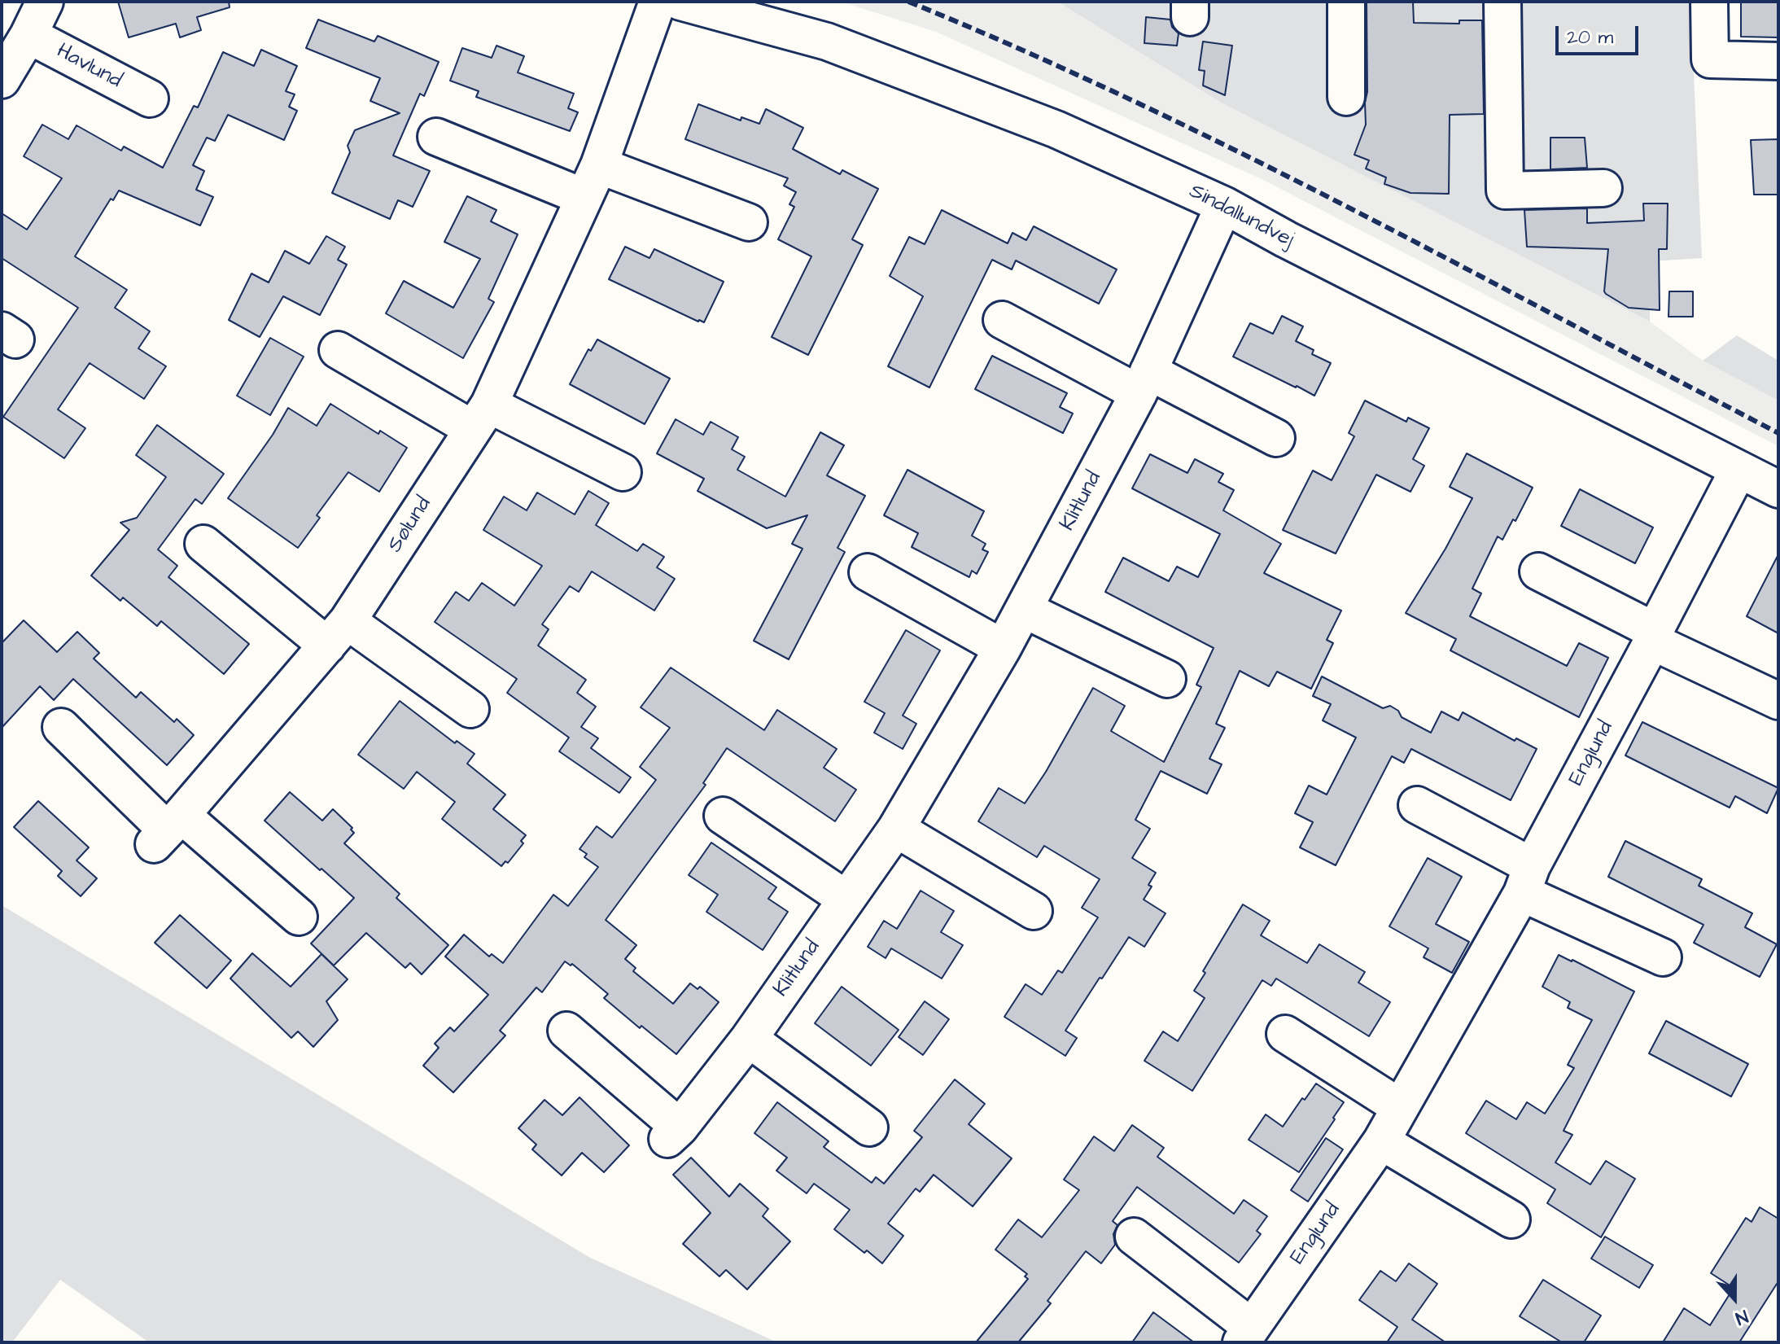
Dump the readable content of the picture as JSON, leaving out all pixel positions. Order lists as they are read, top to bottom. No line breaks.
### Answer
{"streets":{"street":["Havlund","Sindallundvej","Klitlund","Sølund","Englund"]},"crossings":[["Sindallundvej","Klitlund"],["Sindallundvej","Englund"]],"scale_bar":"20 m","north":"bottom"}
